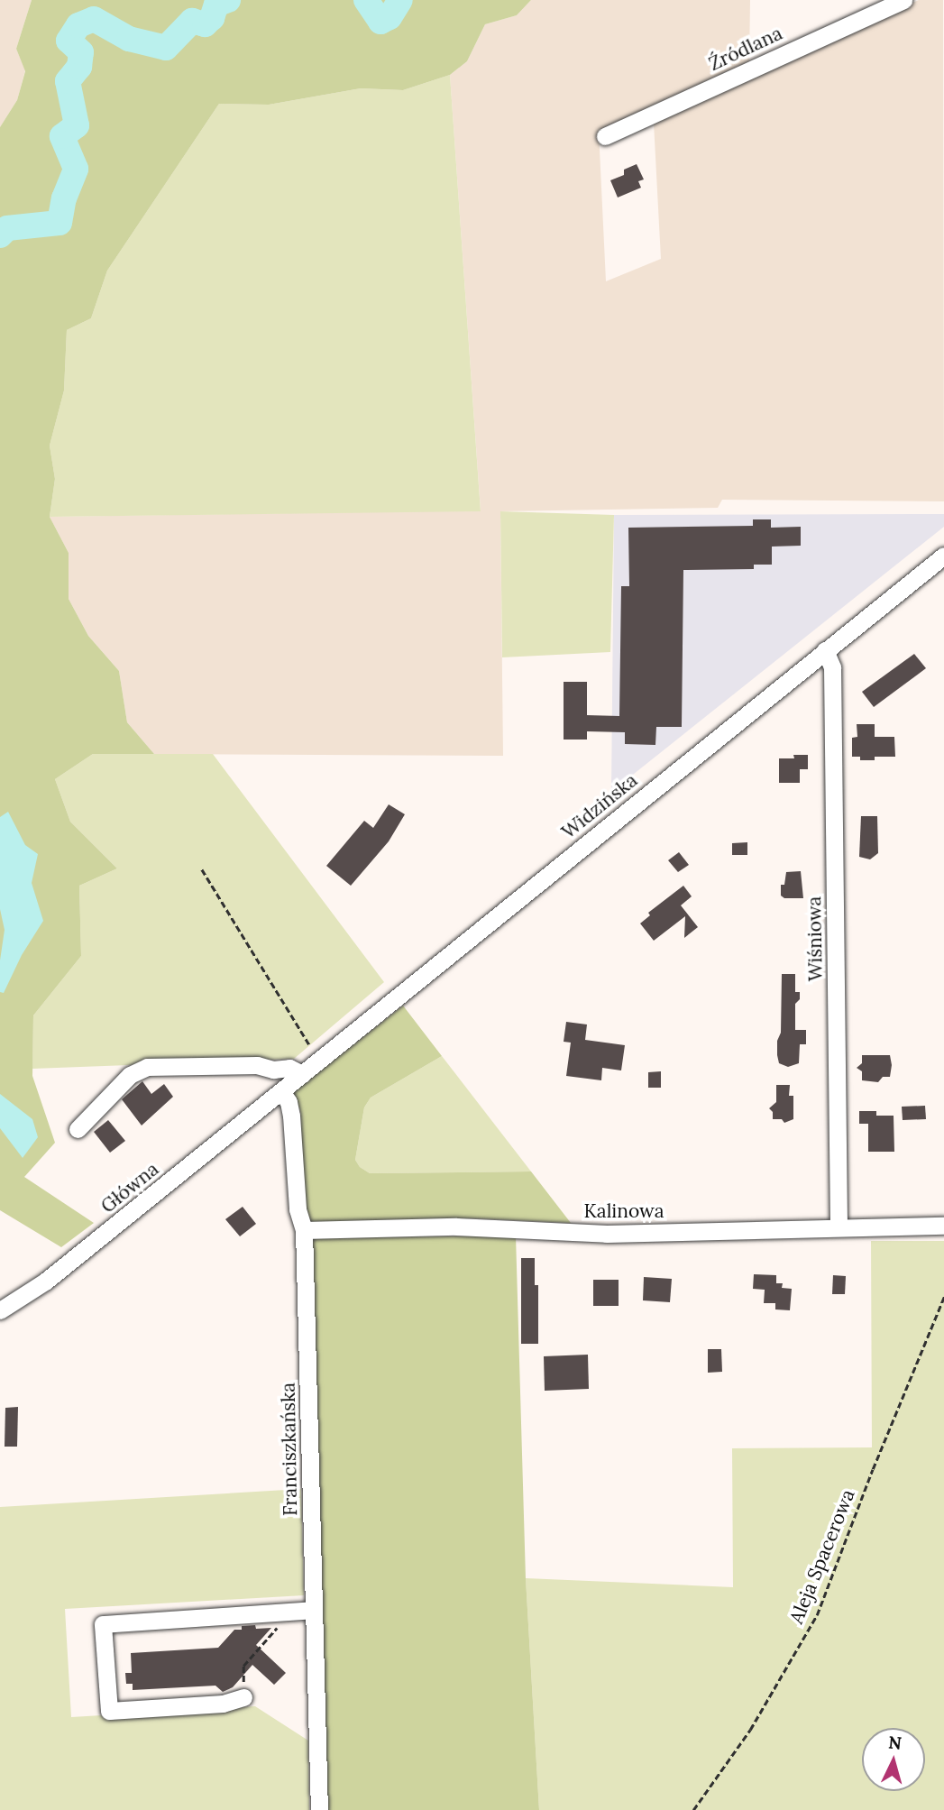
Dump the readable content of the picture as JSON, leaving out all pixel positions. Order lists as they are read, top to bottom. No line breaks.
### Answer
{"streets":{"street":["Źródlana","Widzińska","Wiśniowa","Główna","Kalinowa","Franciszkańska"],"path":["Aleja Spacerowa"]},"crossings":[["Widzińska","Wiśniowa"],["Widzińska","Główna"],["Widzińska","Franciszkańska"],["Wiśniowa","Kalinowa"],["Główna","Franciszkańska"],["Kalinowa","Franciszkańska"]],"north":"top"}
